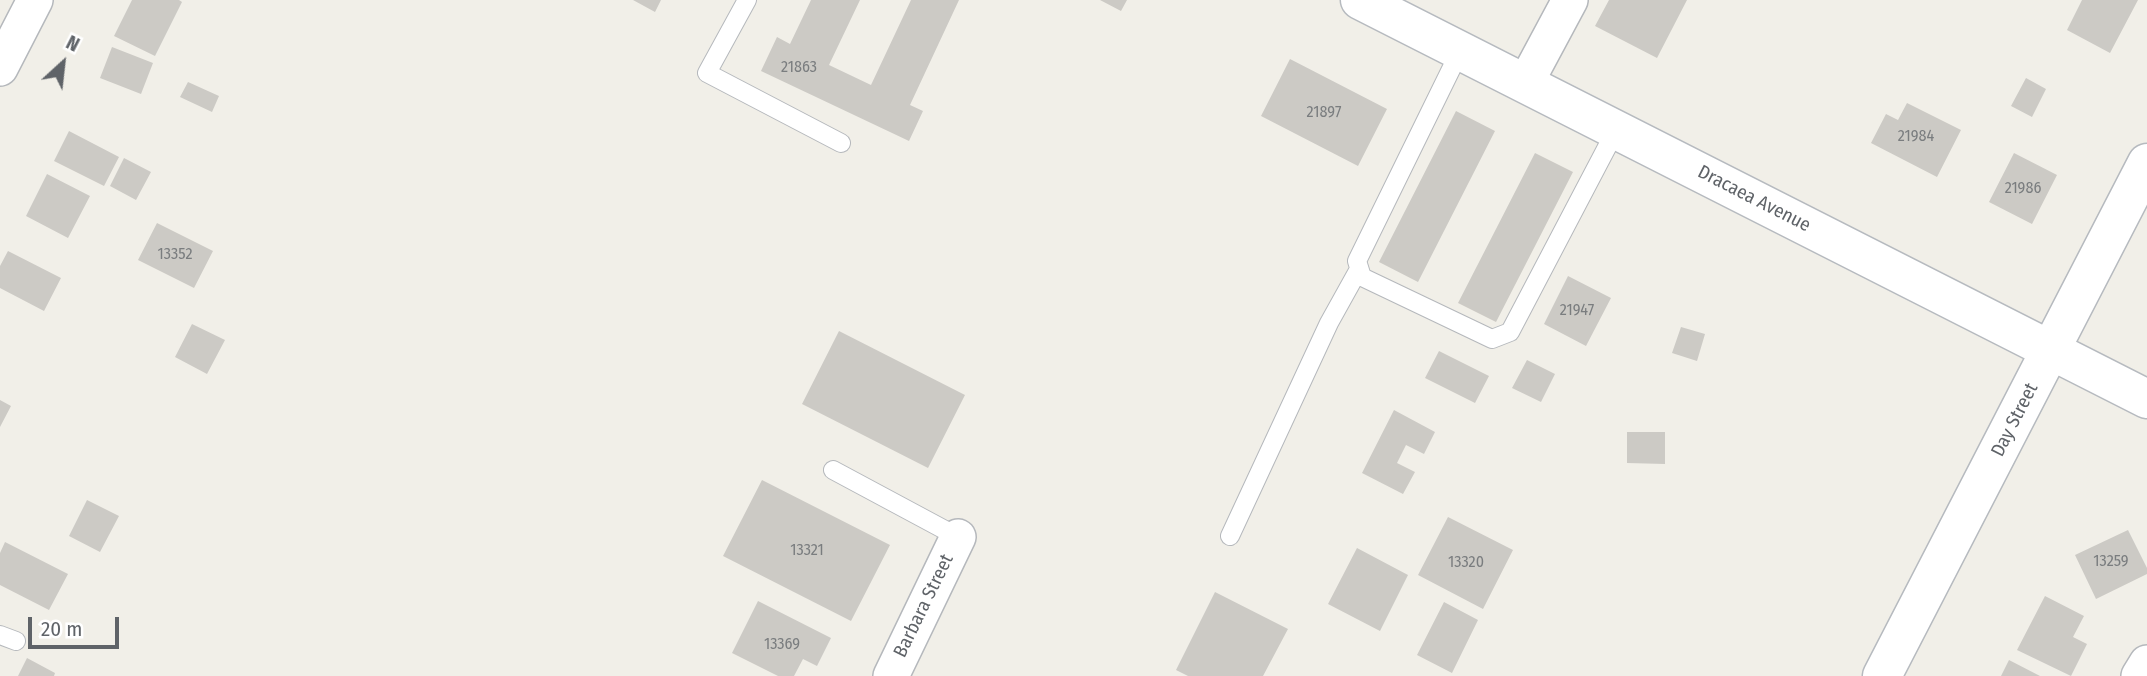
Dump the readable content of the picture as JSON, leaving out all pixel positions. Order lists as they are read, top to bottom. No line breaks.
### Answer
{"streets":{"street":["Dracaea Avenue","Day Street","Barbara Street"]},"crossings":[["Dracaea Avenue","Day Street"]],"house_numbers":["21863","21897","21984","21986","13352","21947","13321","13259","13320","13369"],"scale_bar":"20 m","north":"top right"}
